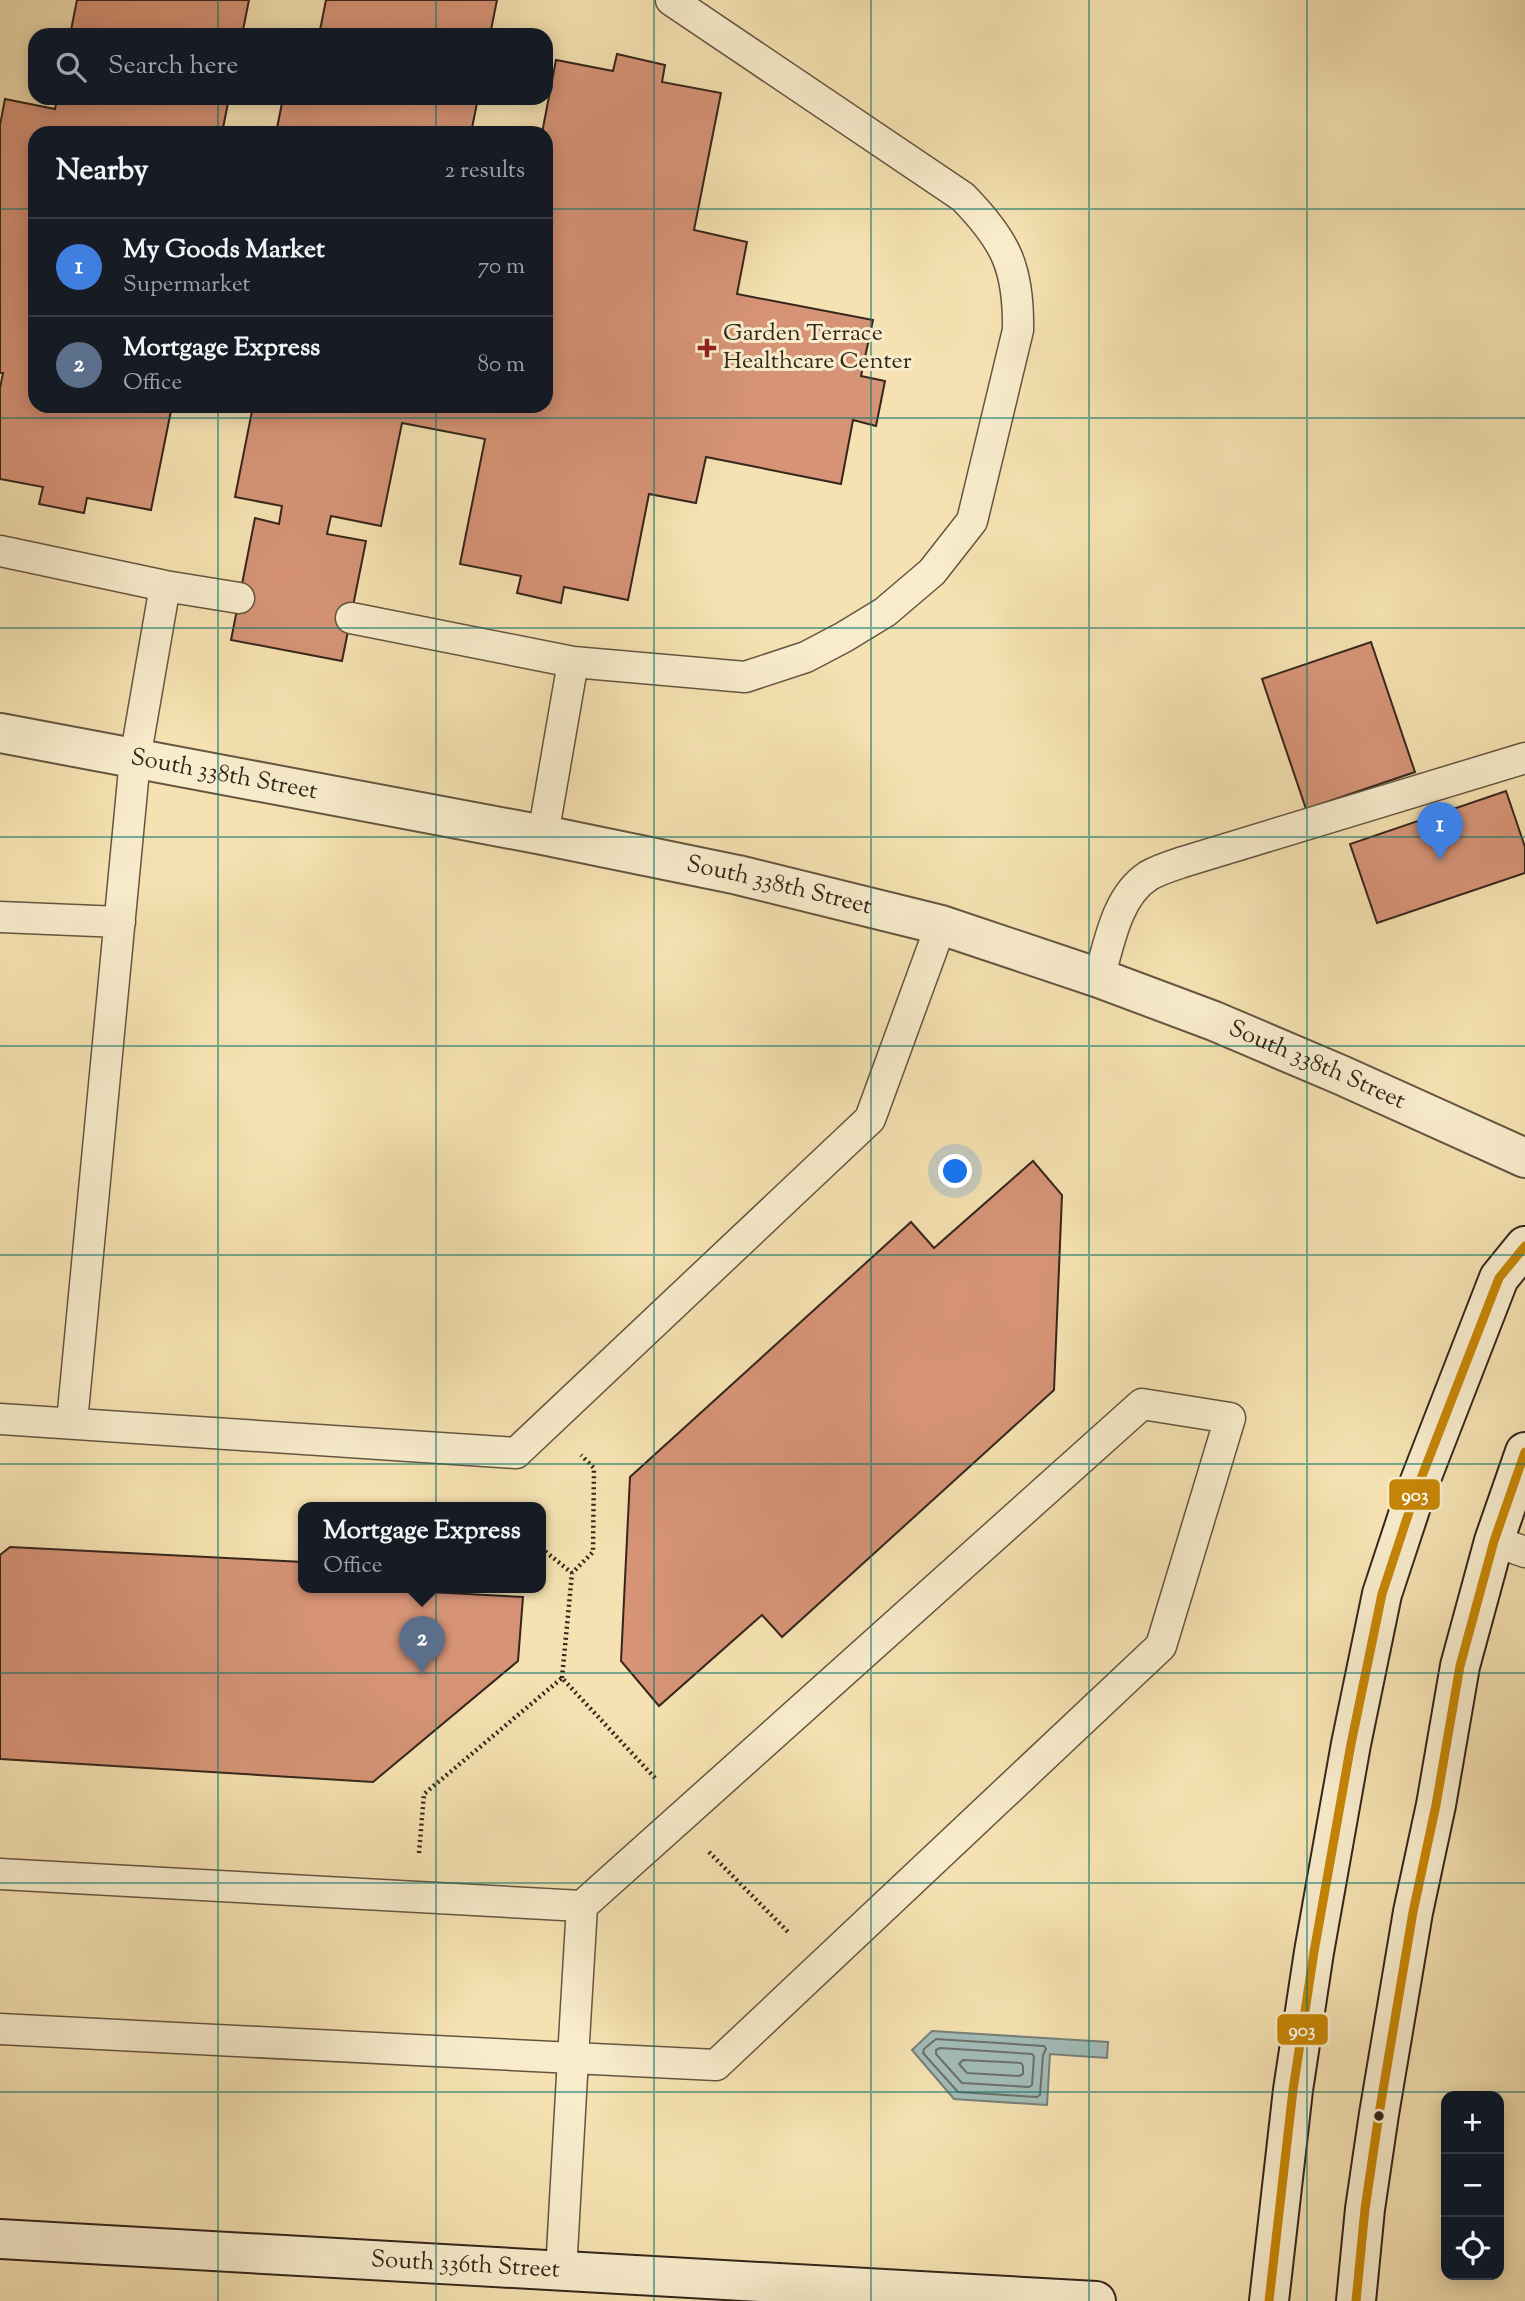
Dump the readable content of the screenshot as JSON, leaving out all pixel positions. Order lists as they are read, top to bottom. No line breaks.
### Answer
{"streets":{"main road":["South 338th Street","South 336th Street"]},"places":{"health":["Garden Terrace Healthcare Center"]},"lines":["transit line 903"],"page":{"search":"Search here","heading":["Nearby","2 results"],"list":[{"mark":"1","name":"My Goods Market","note":"Supermarket","value":"70 m"},{"mark":"2","name":"Mortgage Express","note":"Office","value":"80 m"}],"pins":["1","2"],"popup":["Mortgage Express","Office"],"map_buttons":["+","−"]}}
